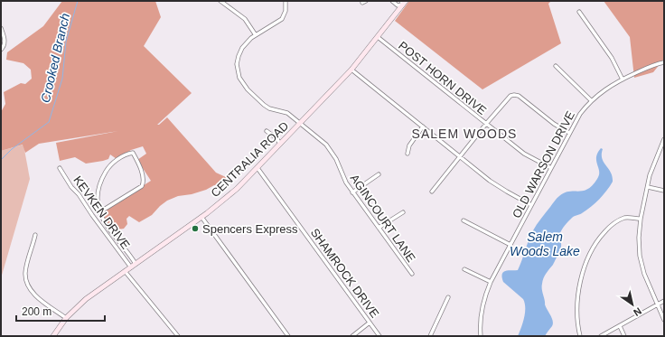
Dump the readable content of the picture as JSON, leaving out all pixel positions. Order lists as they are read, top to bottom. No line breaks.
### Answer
{"streets":{"main road":["CENTRALIA ROAD"],"street":["POST HORN DRIVE","OLD WARSON DRIVE","KEVKEN DRIVE","AGINCOURT LANE","SHAMROCK DRIVE"]},"crossings":[["POST HORN DRIVE","CENTRALIA ROAD"],["POST HORN DRIVE","OLD WARSON DRIVE"],["CENTRALIA ROAD","KEVKEN DRIVE"],["CENTRALIA ROAD","AGINCOURT LANE"],["CENTRALIA ROAD","SHAMROCK DRIVE"]],"districts":["SALEM WOODS"],"water":["Crooked Branch","Salem Woods Lake"],"places":["Spencers Express"],"scale_bar":"200 m","north":"bottom right"}
